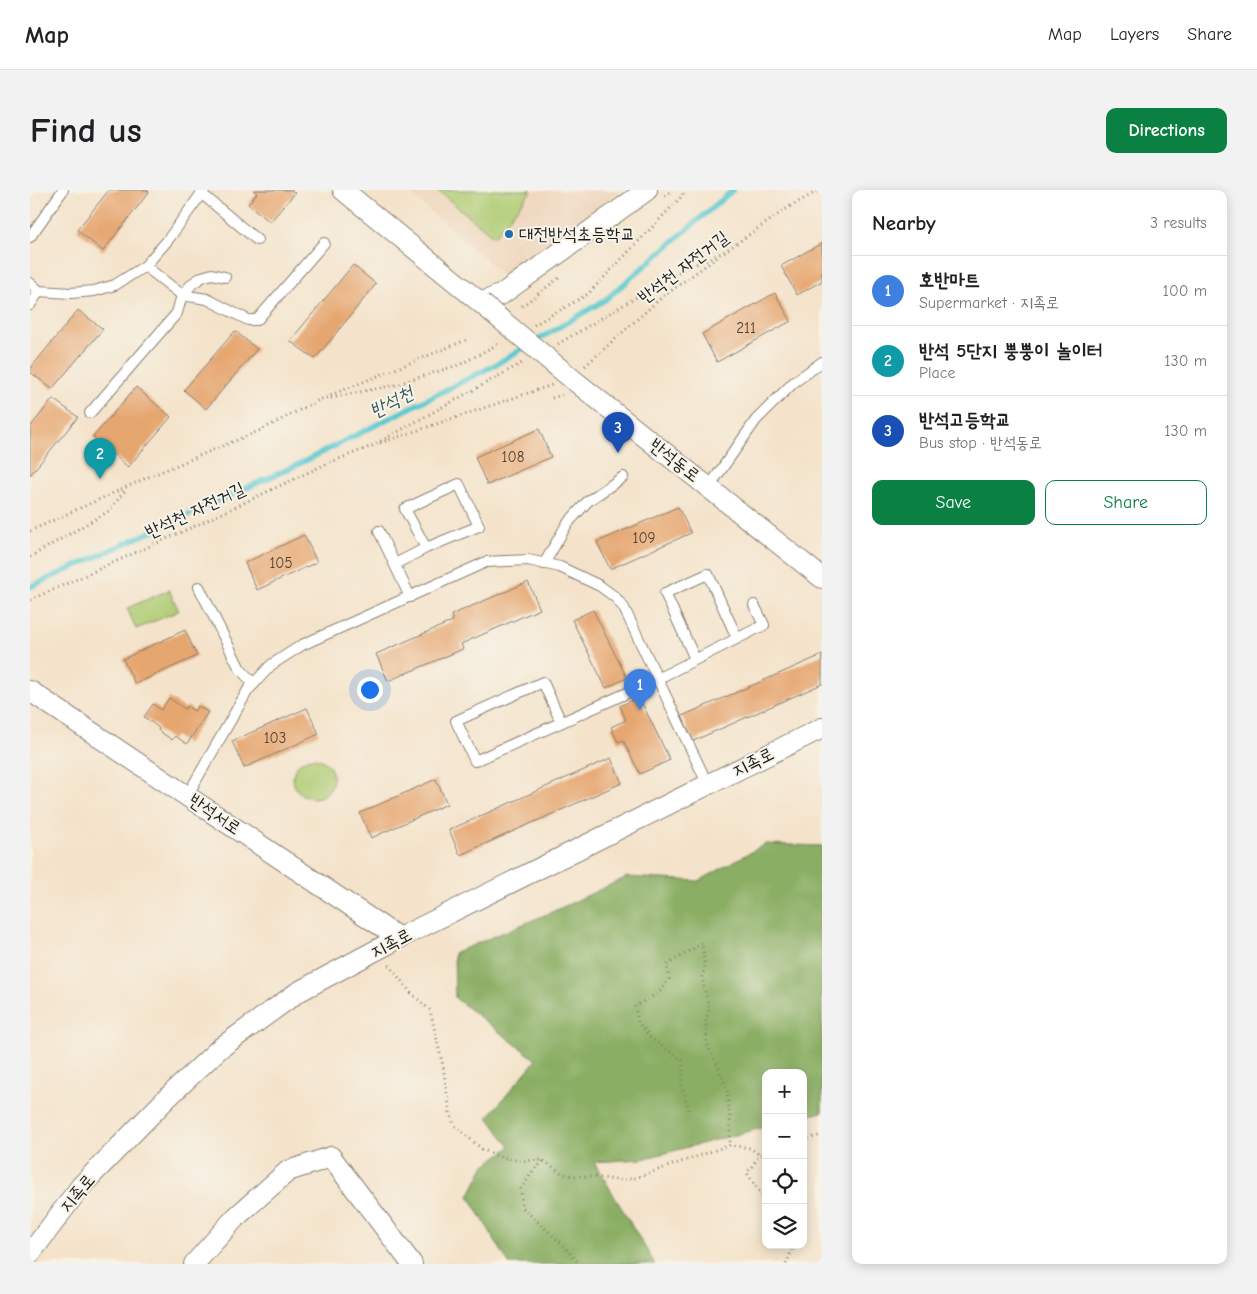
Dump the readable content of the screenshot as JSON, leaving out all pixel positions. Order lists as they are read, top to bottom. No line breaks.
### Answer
{"streets":{"street":["반석동로","지족로","반석서로"],"path":["반석천 자전거길"]},"crossings":[["반석천 자전거길","반석동로"],["지족로","반석서로"]],"water":["반석천"],"places":["대전반석초등학교"],"house_numbers":["211","108","109","105","103"],"page":{"header":"Map","nav":["Map","Layers","Share"],"buttons":["Directions",["Save","Share"]],"title":"Find us","heading":["Nearby","3 results"],"list":[{"mark":"1","name":"호반마트","note":"Supermarket · 지족로","value":"100 m"},{"mark":"2","name":"반석 5단지 뿡뿡이 놀이터","note":"Place","value":"130 m"},{"mark":"3","name":"반석고등학교","note":"Bus stop · 반석동로","value":"130 m"}],"pins":["3","2","1"],"map_buttons":["+","−"]}}
